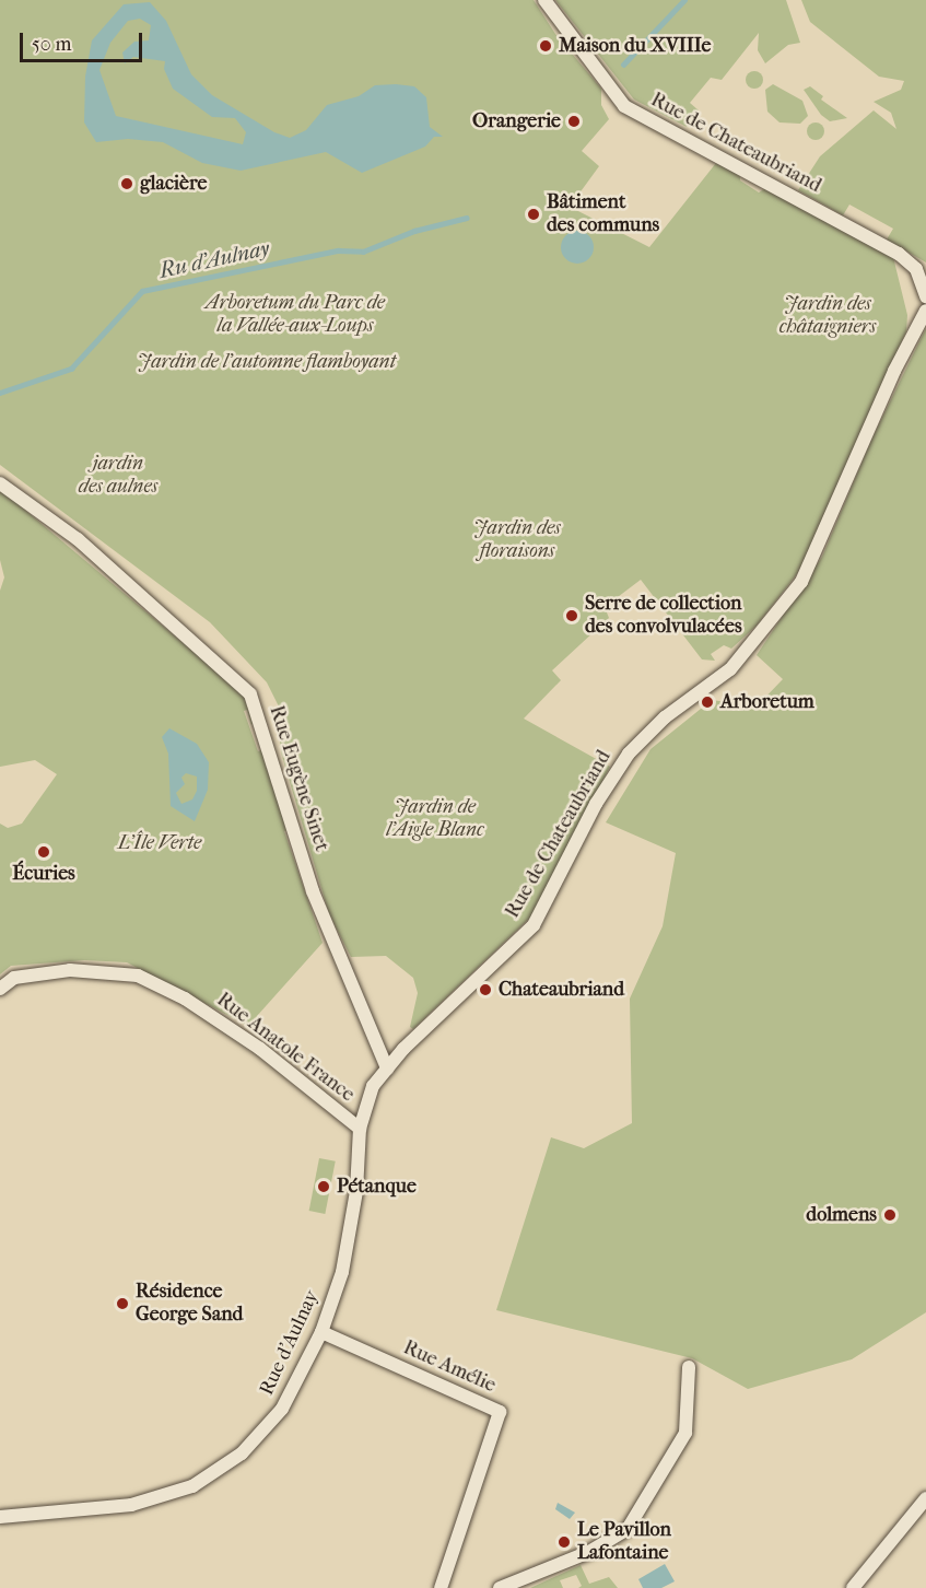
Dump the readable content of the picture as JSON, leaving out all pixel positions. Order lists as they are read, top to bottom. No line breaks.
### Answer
{"streets":{"street":["Rue de Chateaubriand","Rue Eugène Sinet","Rue Anatole France","Rue d'Aulnay","Rue Amélie"]},"crossings":[["Rue de Chateaubriand","Rue Eugène Sinet"],["Rue de Chateaubriand","Rue d'Aulnay"],["Rue Eugène Sinet","Rue d'Aulnay"],["Rue Anatole France","Rue d'Aulnay"],["Rue d'Aulnay","Rue Amélie"]],"water":["Ru d'Aulnay"],"parks":["Arboretum du Parc de la Vallée-aux-Loups","Jardin des châtaigniers","Jardin de l'automne flamboyant","jardin des aulnes","Jardin des floraisons","Jardin de l’Aigle Blanc","L'Île Verte"],"places":["Maison du XVIIIe","Orangerie","glacière","Bâtiment des communs","Serre de collection des convolvulacées","Arboretum","Écuries","Chateaubriand","Pétanque","dolmens","Résidence George Sand","Le Pavillon Lafontaine"],"scale_bar":"50 m"}
